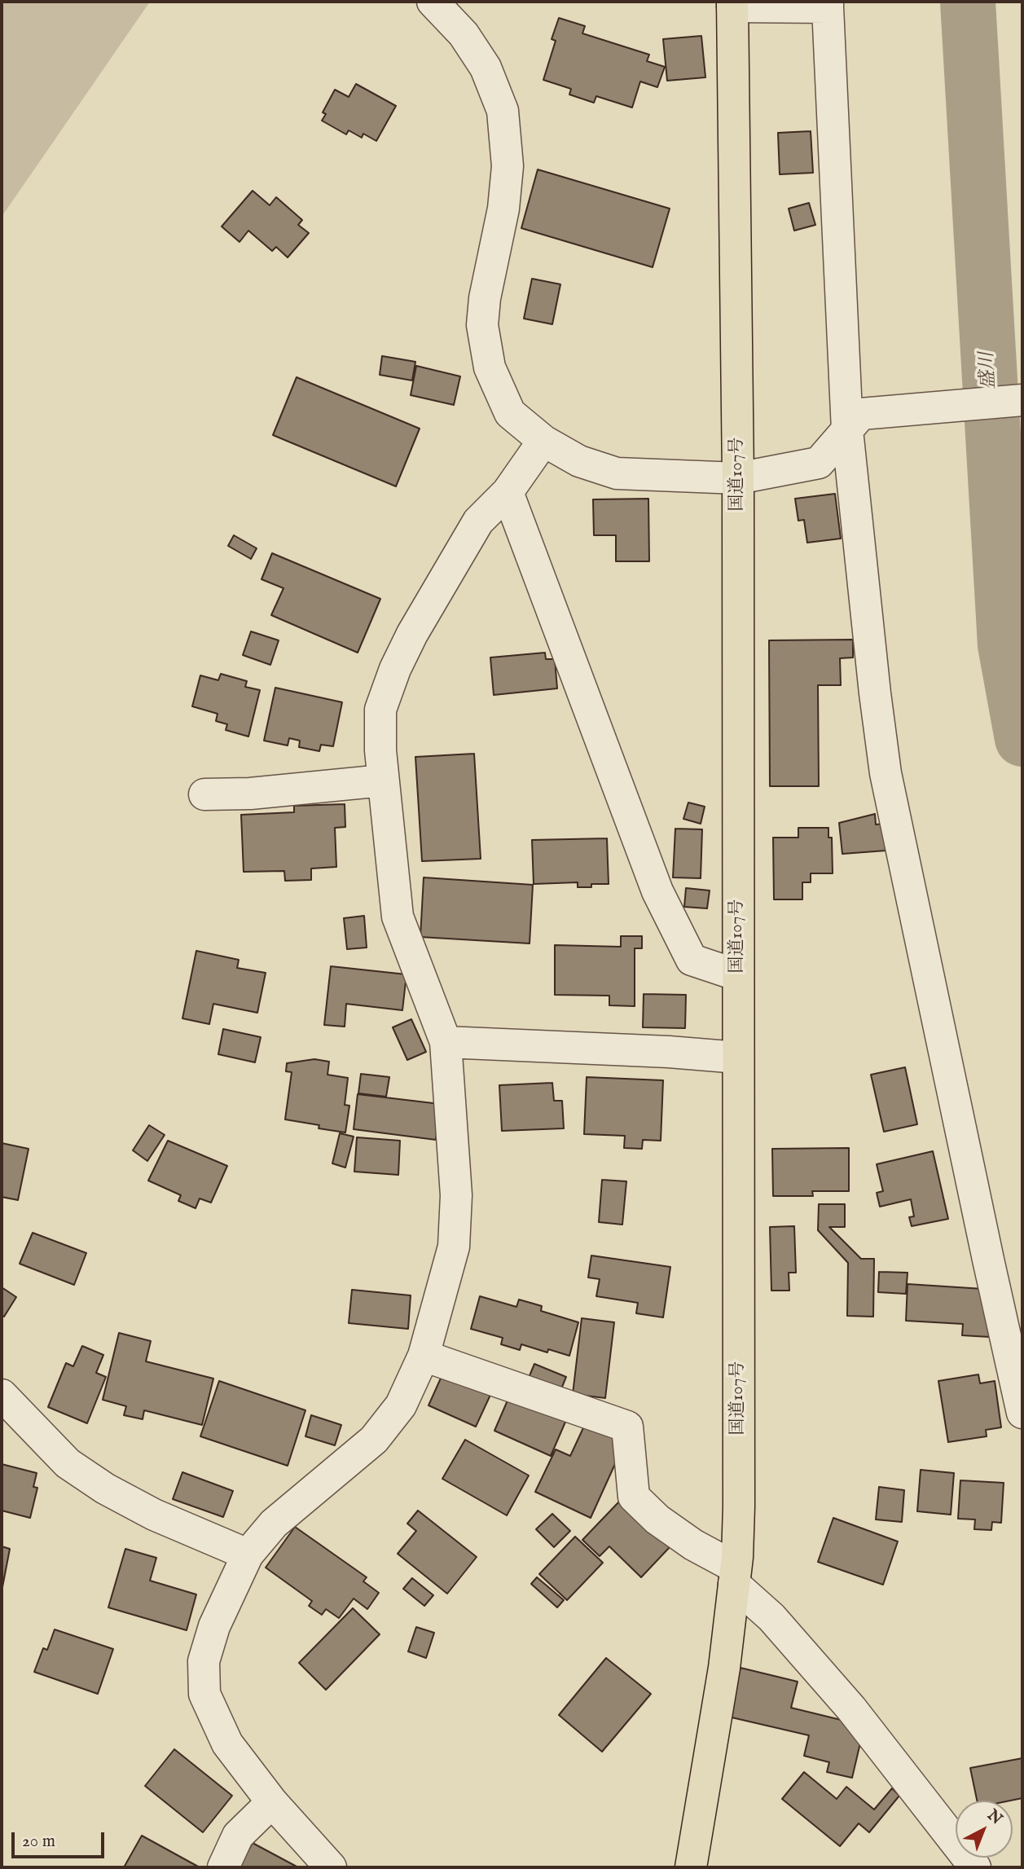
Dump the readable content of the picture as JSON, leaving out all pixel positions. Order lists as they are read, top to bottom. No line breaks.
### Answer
{"streets":{"highway":["国道107号"]},"water":["盛川"],"scale_bar":"20 m","north":"top right"}
